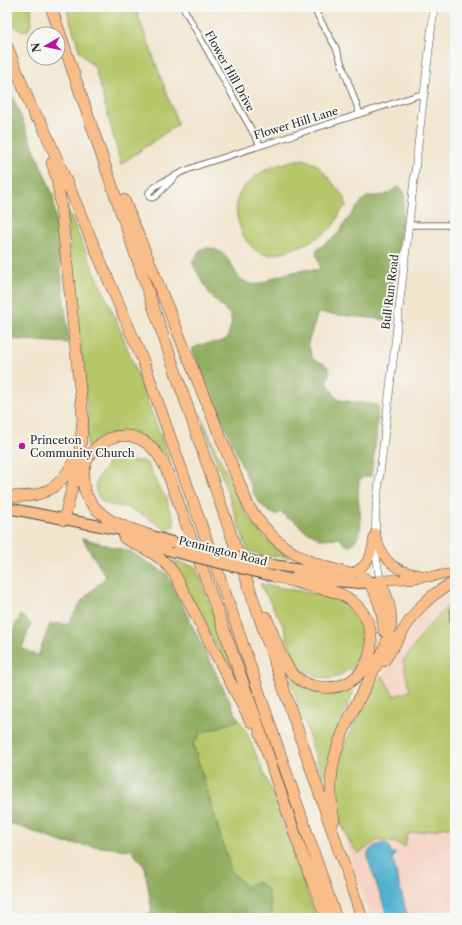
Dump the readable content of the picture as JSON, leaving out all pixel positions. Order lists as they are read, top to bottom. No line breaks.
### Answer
{"streets":{"highway":["Pennington Road"],"street":["Flower Hill Drive","Flower Hill Lane","Bull Run Road"]},"crossings":[["Flower Hill Drive","Flower Hill Lane"],["Flower Hill Lane","Bull Run Road"],["Bull Run Road","Pennington Road"]],"places":["Princeton Community Church"],"north":"left"}
